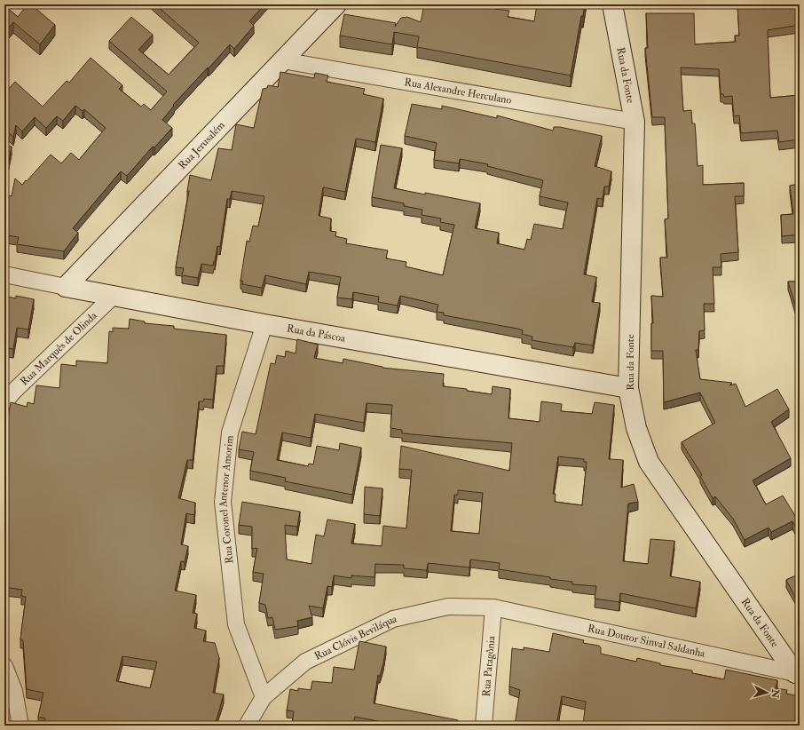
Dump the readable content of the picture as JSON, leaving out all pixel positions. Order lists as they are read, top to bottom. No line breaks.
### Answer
{"streets":{"street":["Rua da Fonte","Rua Alexandre Herculano","Rua Jerusalém","Rua da Páscoa","Rua Marquês de Olinda","Rua Coronel Antenor Amorim","Rua Clóvis Beviláqua","Rua Doutor Sinval Saldanha","Rua Patagônia"]},"crossings":[["Rua da Fonte","Rua Alexandre Herculano"],["Rua da Fonte","Rua da Páscoa"],["Rua da Fonte","Rua Doutor Sinval Saldanha"],["Rua Alexandre Herculano","Rua Jerusalém"],["Rua Jerusalém","Rua da Páscoa"],["Rua da Páscoa","Rua Marquês de Olinda"],["Rua da Páscoa","Rua Coronel Antenor Amorim"],["Rua Coronel Antenor Amorim","Rua Clóvis Beviláqua"],["Rua Clóvis Beviláqua","Rua Doutor Sinval Saldanha"],["Rua Clóvis Beviláqua","Rua Patagônia"],["Rua Doutor Sinval Saldanha","Rua Patagônia"]],"north":"right"}
